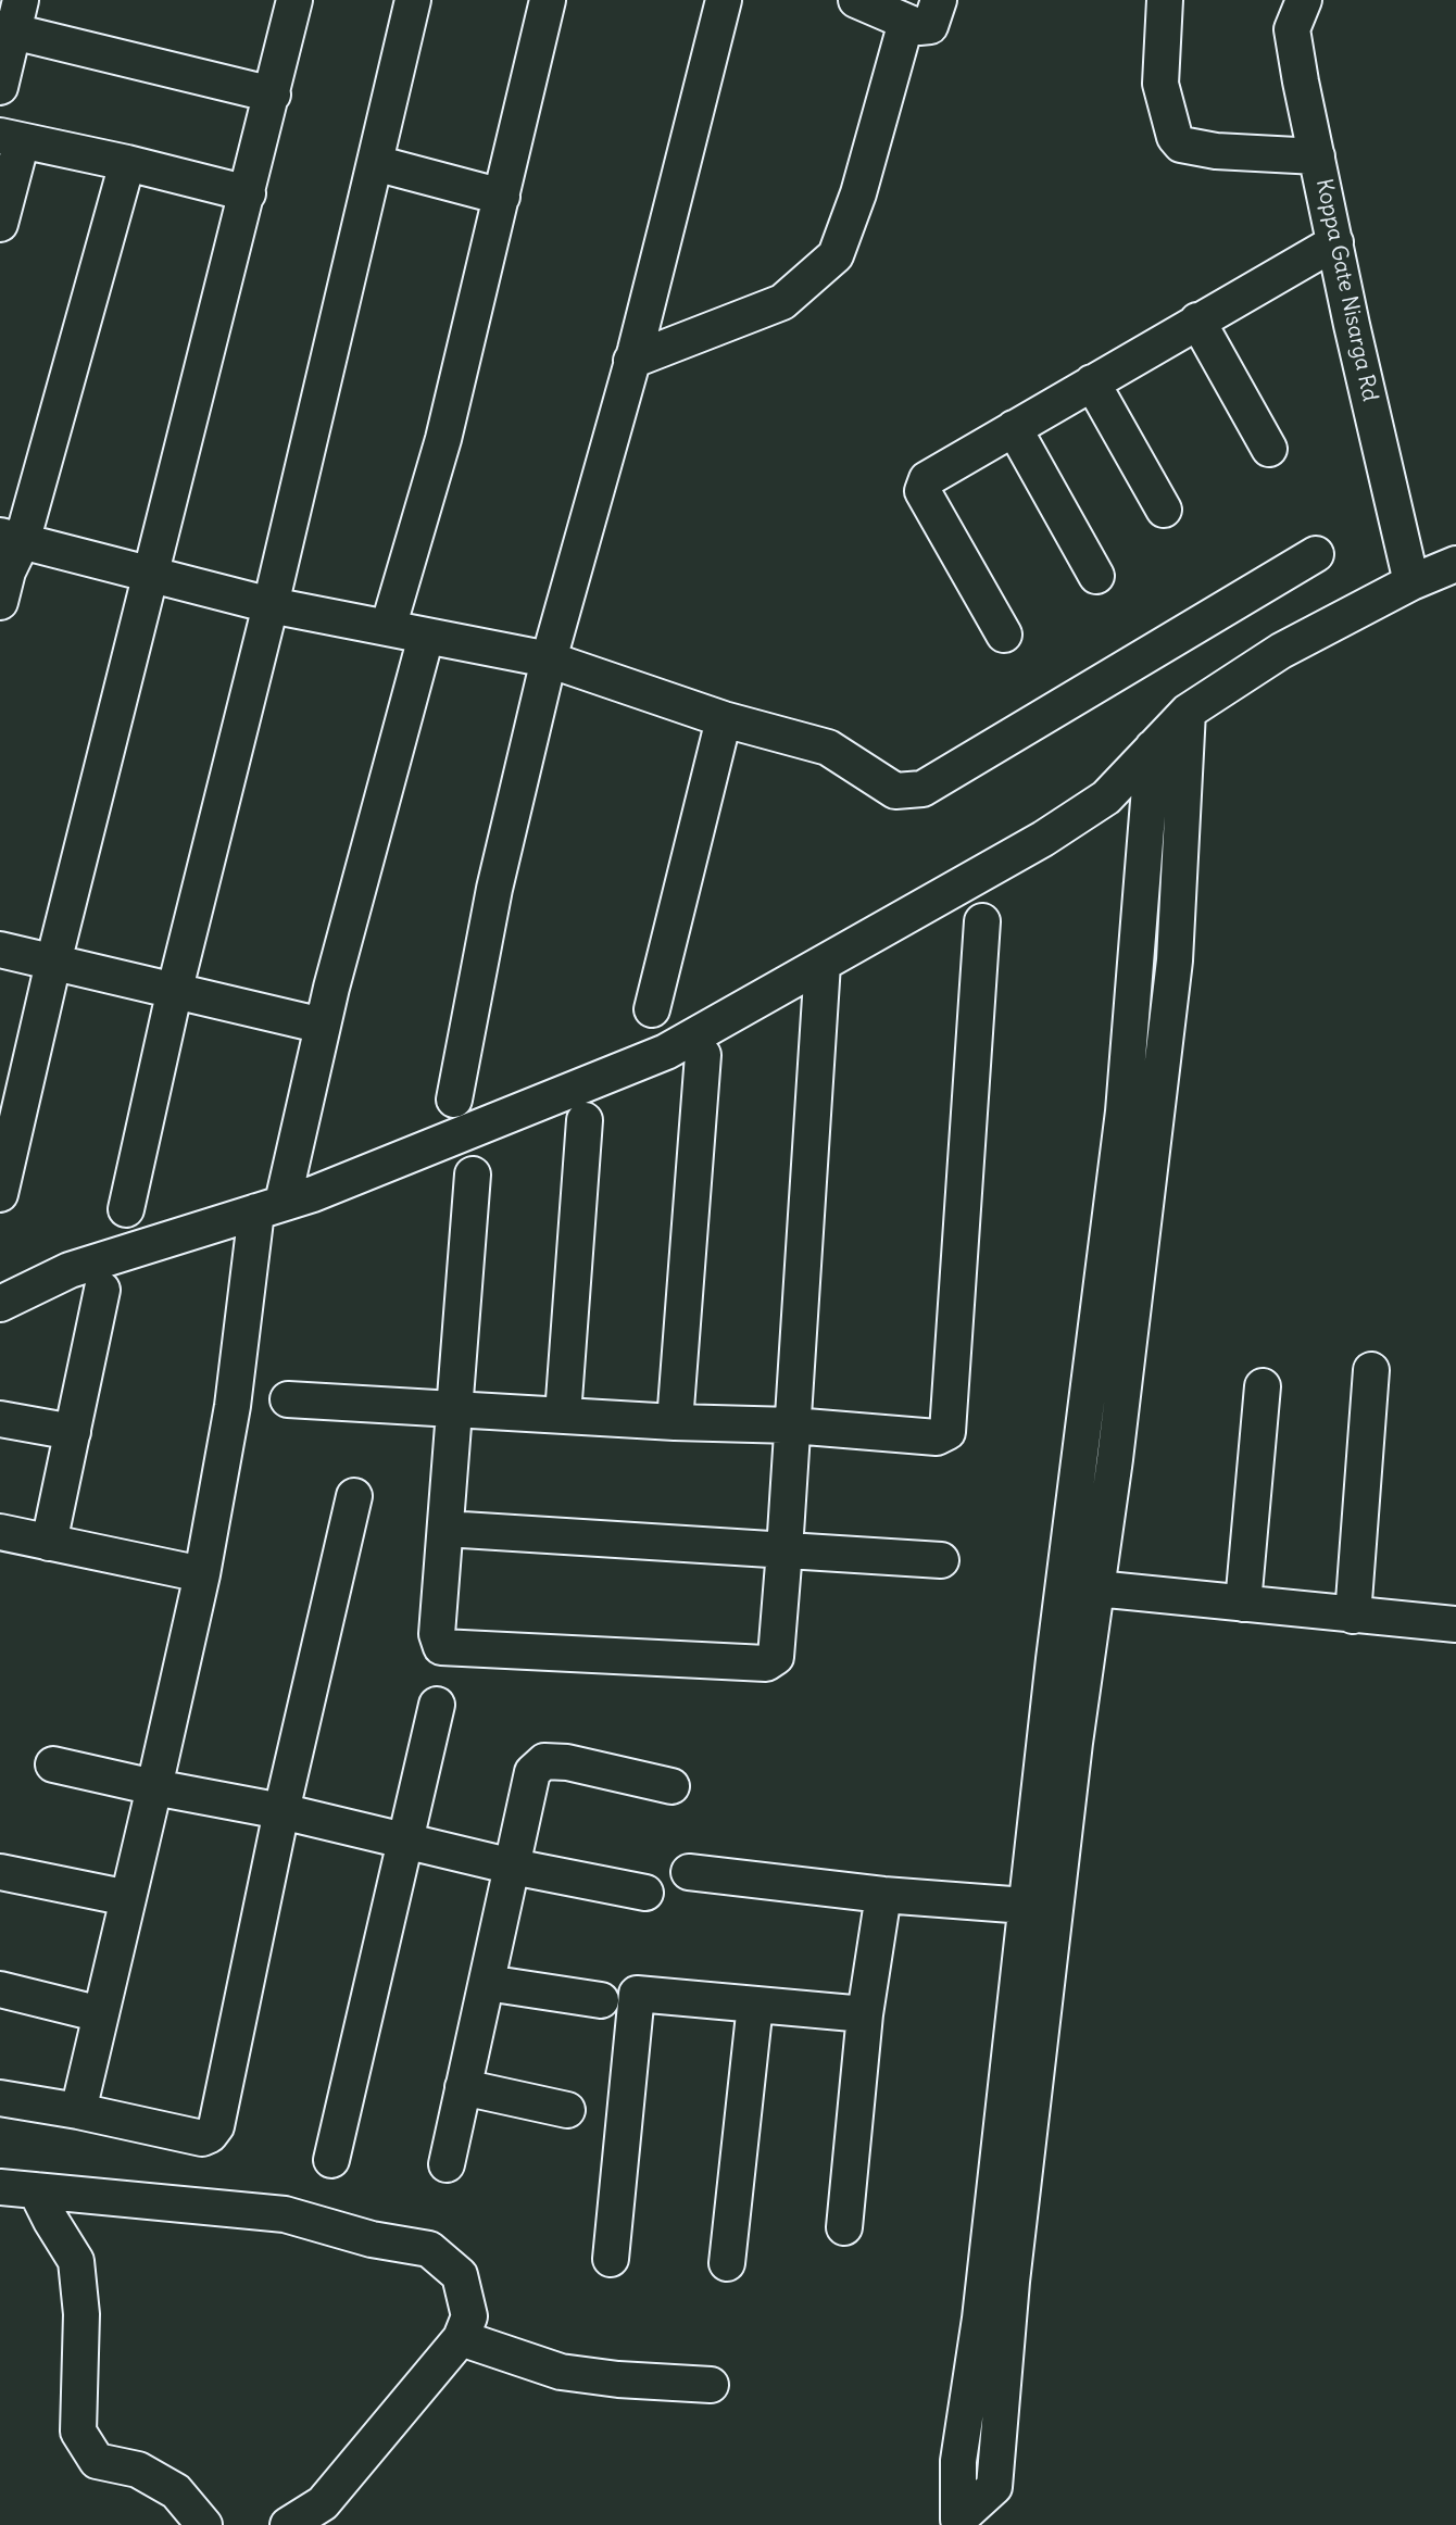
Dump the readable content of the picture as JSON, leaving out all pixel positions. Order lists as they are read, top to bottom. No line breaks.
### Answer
{"streets":{"street":["Koppa Gate Nisarga Rd"]}}
